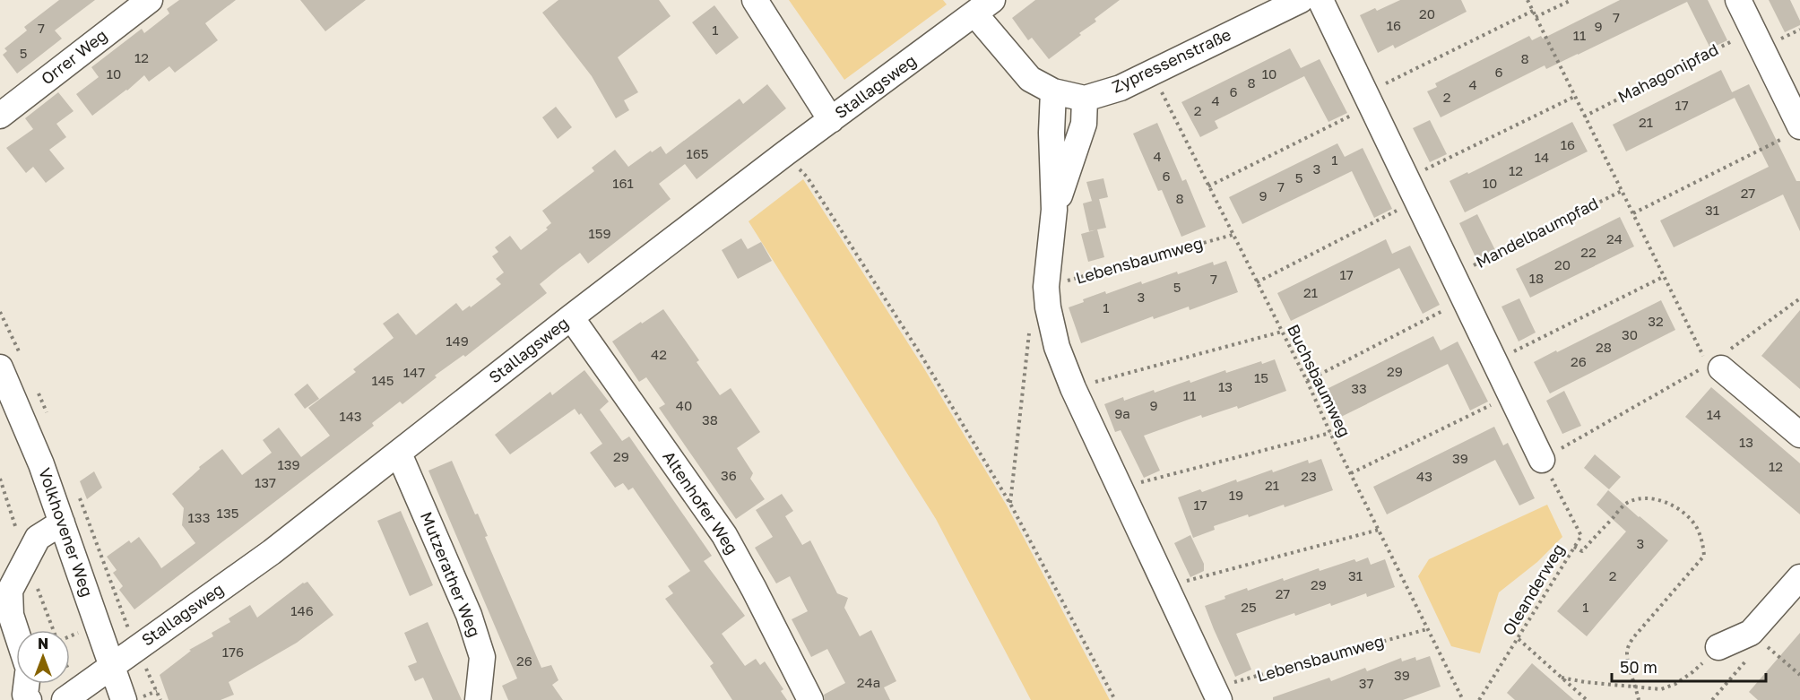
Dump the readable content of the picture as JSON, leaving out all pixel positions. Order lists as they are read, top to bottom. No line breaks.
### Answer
{"streets":{"street":["Orrer Weg","Zypressenstraße","Stallagsweg","Altenhofer Weg","Volkhovener Weg","Mutzerather Weg"],"path":["Mahagonipfad","Mandelbaumpfad","Lebensbaumweg","Buchsbaumweg","Oleanderweg"]},"crossings":[["Zypressenstraße","Stallagsweg"],["Zypressenstraße","Buchsbaumweg"],["Stallagsweg","Altenhofer Weg"],["Stallagsweg","Volkhovener Weg"],["Stallagsweg","Mutzerather Weg"],["Lebensbaumweg","Buchsbaumweg"]],"house_numbers":["20","7","16","9","7","1","11","5","12","8","6","10","10","8","4","6","2","4","17","2","21","16","165","4","14","1","3","12","6","5","161","10","7","27","9","8","31","159","24","22","20","17","18","7","5","21","3","1","32","30","149","28","42","26","29","147","15","145","13","33","11","40","9","9a","14","143","38","13","29","39","139","12","36","23","43","137","21","19","17","135","133","3","31","2","29","27","25","1","146","176","26","39","24a","37"],"scale_bar":"50 m","north":"top"}
